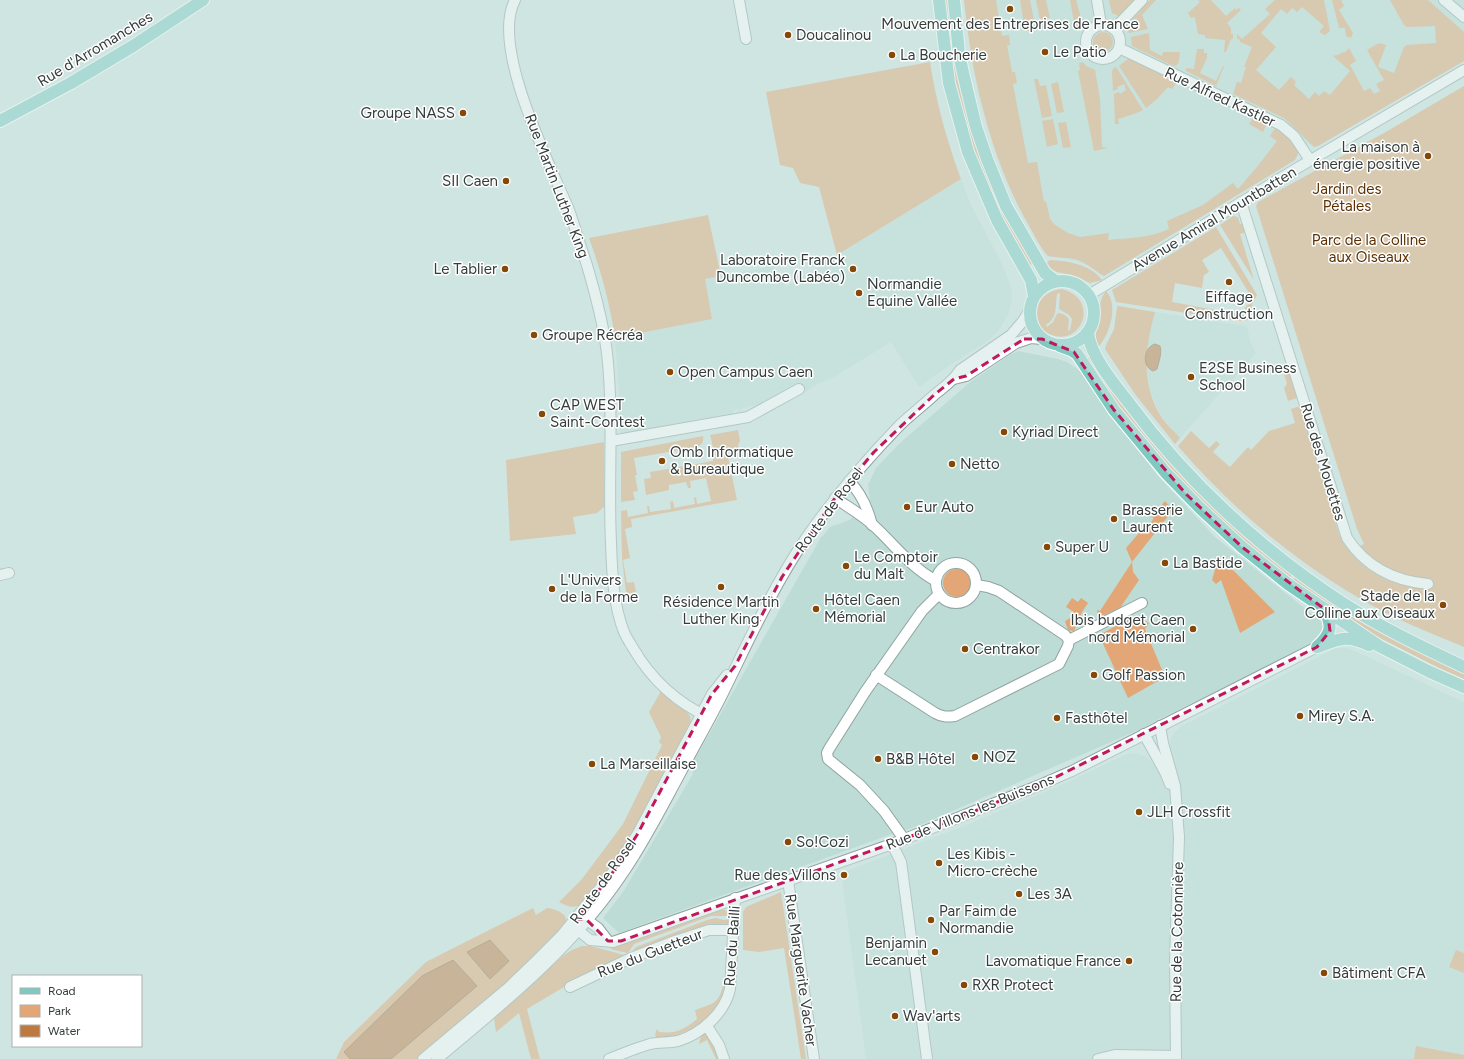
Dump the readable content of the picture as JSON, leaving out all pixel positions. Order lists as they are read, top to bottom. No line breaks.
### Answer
{"streets":{"main road":["Rue d'Arromanches"],"street":["Rue Alfred Kastler","Rue Martin Luther King","Avenue Amiral Mountbatten","Rue des Mouettes","Route de Rosel","Rue de Villons les Buissons","Rue de la Cotonnière","Rue du Bailli","Rue du Guetteur","Rue Marguerite Vacher"]},"crossings":[["Rue Alfred Kastler","Avenue Amiral Mountbatten"],["Rue Martin Luther King","Route de Rosel"],["Avenue Amiral Mountbatten","Rue des Mouettes"],["Avenue Amiral Mountbatten","Route de Rosel"],["Route de Rosel","Rue de Villons les Buissons"],["Rue de Villons les Buissons","Rue de la Cotonnière"],["Rue de Villons les Buissons","Rue du Bailli"],["Rue de Villons les Buissons","Rue Marguerite Vacher"],["Rue du Bailli","Rue du Guetteur"]],"parks":["Jardin des Pétales","Parc de la Colline aux Oiseaux"],"places":["Mouvement des Entreprises de France","Doucalinou","Le Patio","La Boucherie","Groupe NASS","La maison à énergie positive","SII Caen","Le Tablier","Laboratoire Franck Duncombe (Labéo)","Eiffage Construction","Normandie Equine Vallée","Groupe Récréa","Open Campus Caen","E2SE Business School","CAP WEST Saint-Contest","Kyriad Direct","Omb Informatique & Bureautique","Netto","Eur Auto","Brasserie Laurent","Super U","La Bastide","Le Comptoir du Malt","Résidence Martin Luther King","L'Univers de la Forme","Stade de la Colline aux Oiseaux","Hôtel Caen Mémorial","Ibis budget Caen nord Mémorial","Centrakor","Golf Passion","Mirey S.A.","Fasthôtel","NOZ","B&B Hôtel","La Marseillaise","JLH Crossfit","So!Cozi","Les Kibis - Micro-crèche","Rue des Villons","Les 3A","Par Faim de Normandie","Benjamin Lecanuet","Lavomatique France","Bâtiment CFA","RXR Protect","Wav'arts"],"legend":["Road","Park","Water"]}
